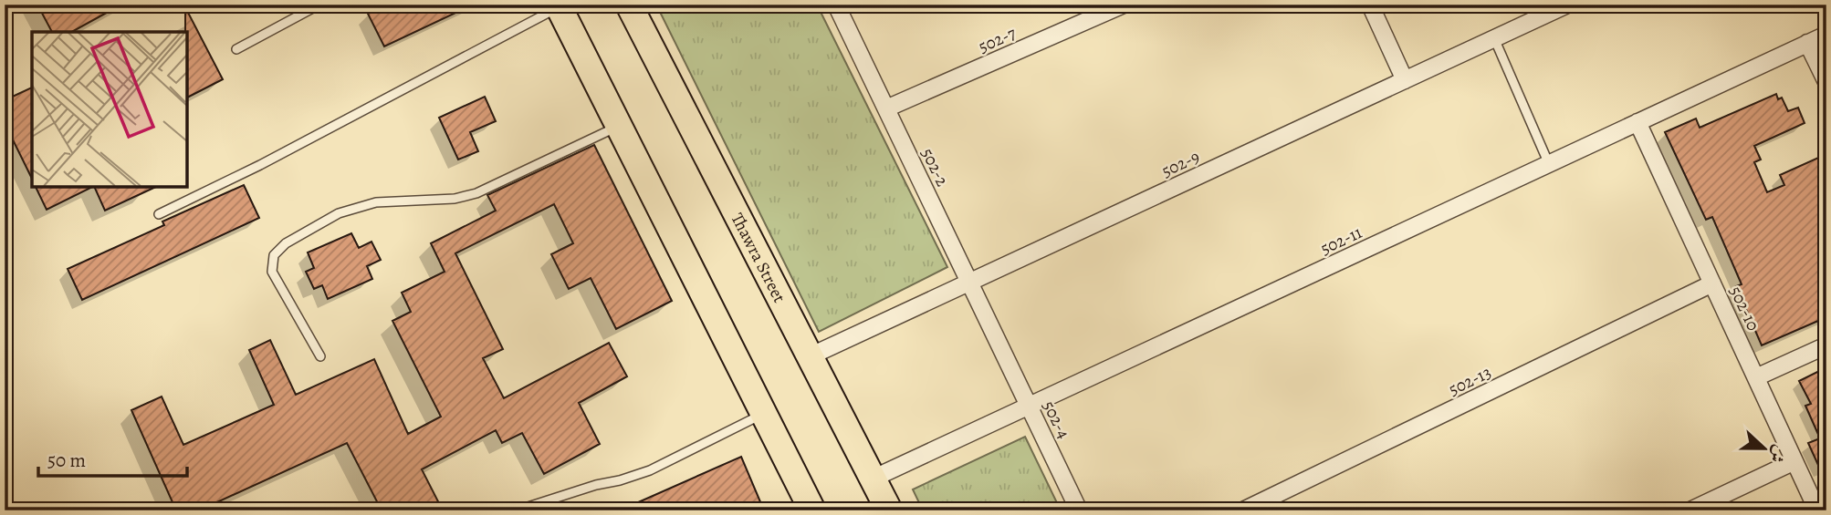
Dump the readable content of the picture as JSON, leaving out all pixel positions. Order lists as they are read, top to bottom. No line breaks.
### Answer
{"streets":{"main road":["Thawra Street"],"street":["502-7","502-9","502-2","502-11","502-10","502-13","502-4"]},"crossings":[["502-7","502-2"],["502-9","502-2"],["502-9","Thawra Street"],["502-2","502-4"],["502-11","Thawra Street"],["502-11","502-10"],["502-11","502-4"],["502-10","502-13"]],"scale_bar":"50 m","north":"right"}
